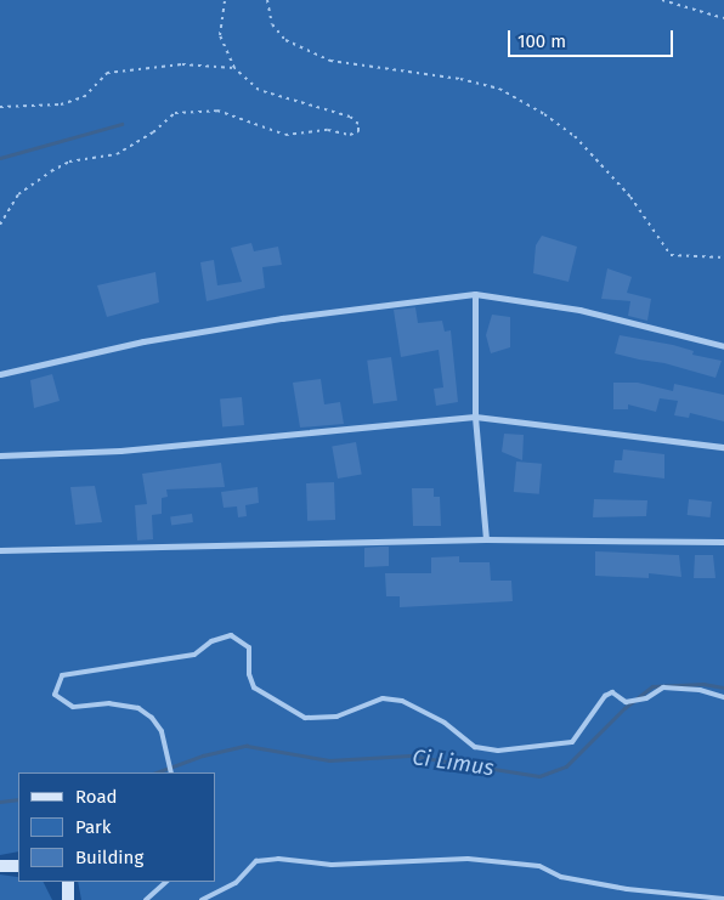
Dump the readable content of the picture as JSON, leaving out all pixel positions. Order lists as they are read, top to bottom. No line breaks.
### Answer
{"water":["Ci Limus"],"legend":["Road","Park","Building"],"scale_bar":"100 m"}
